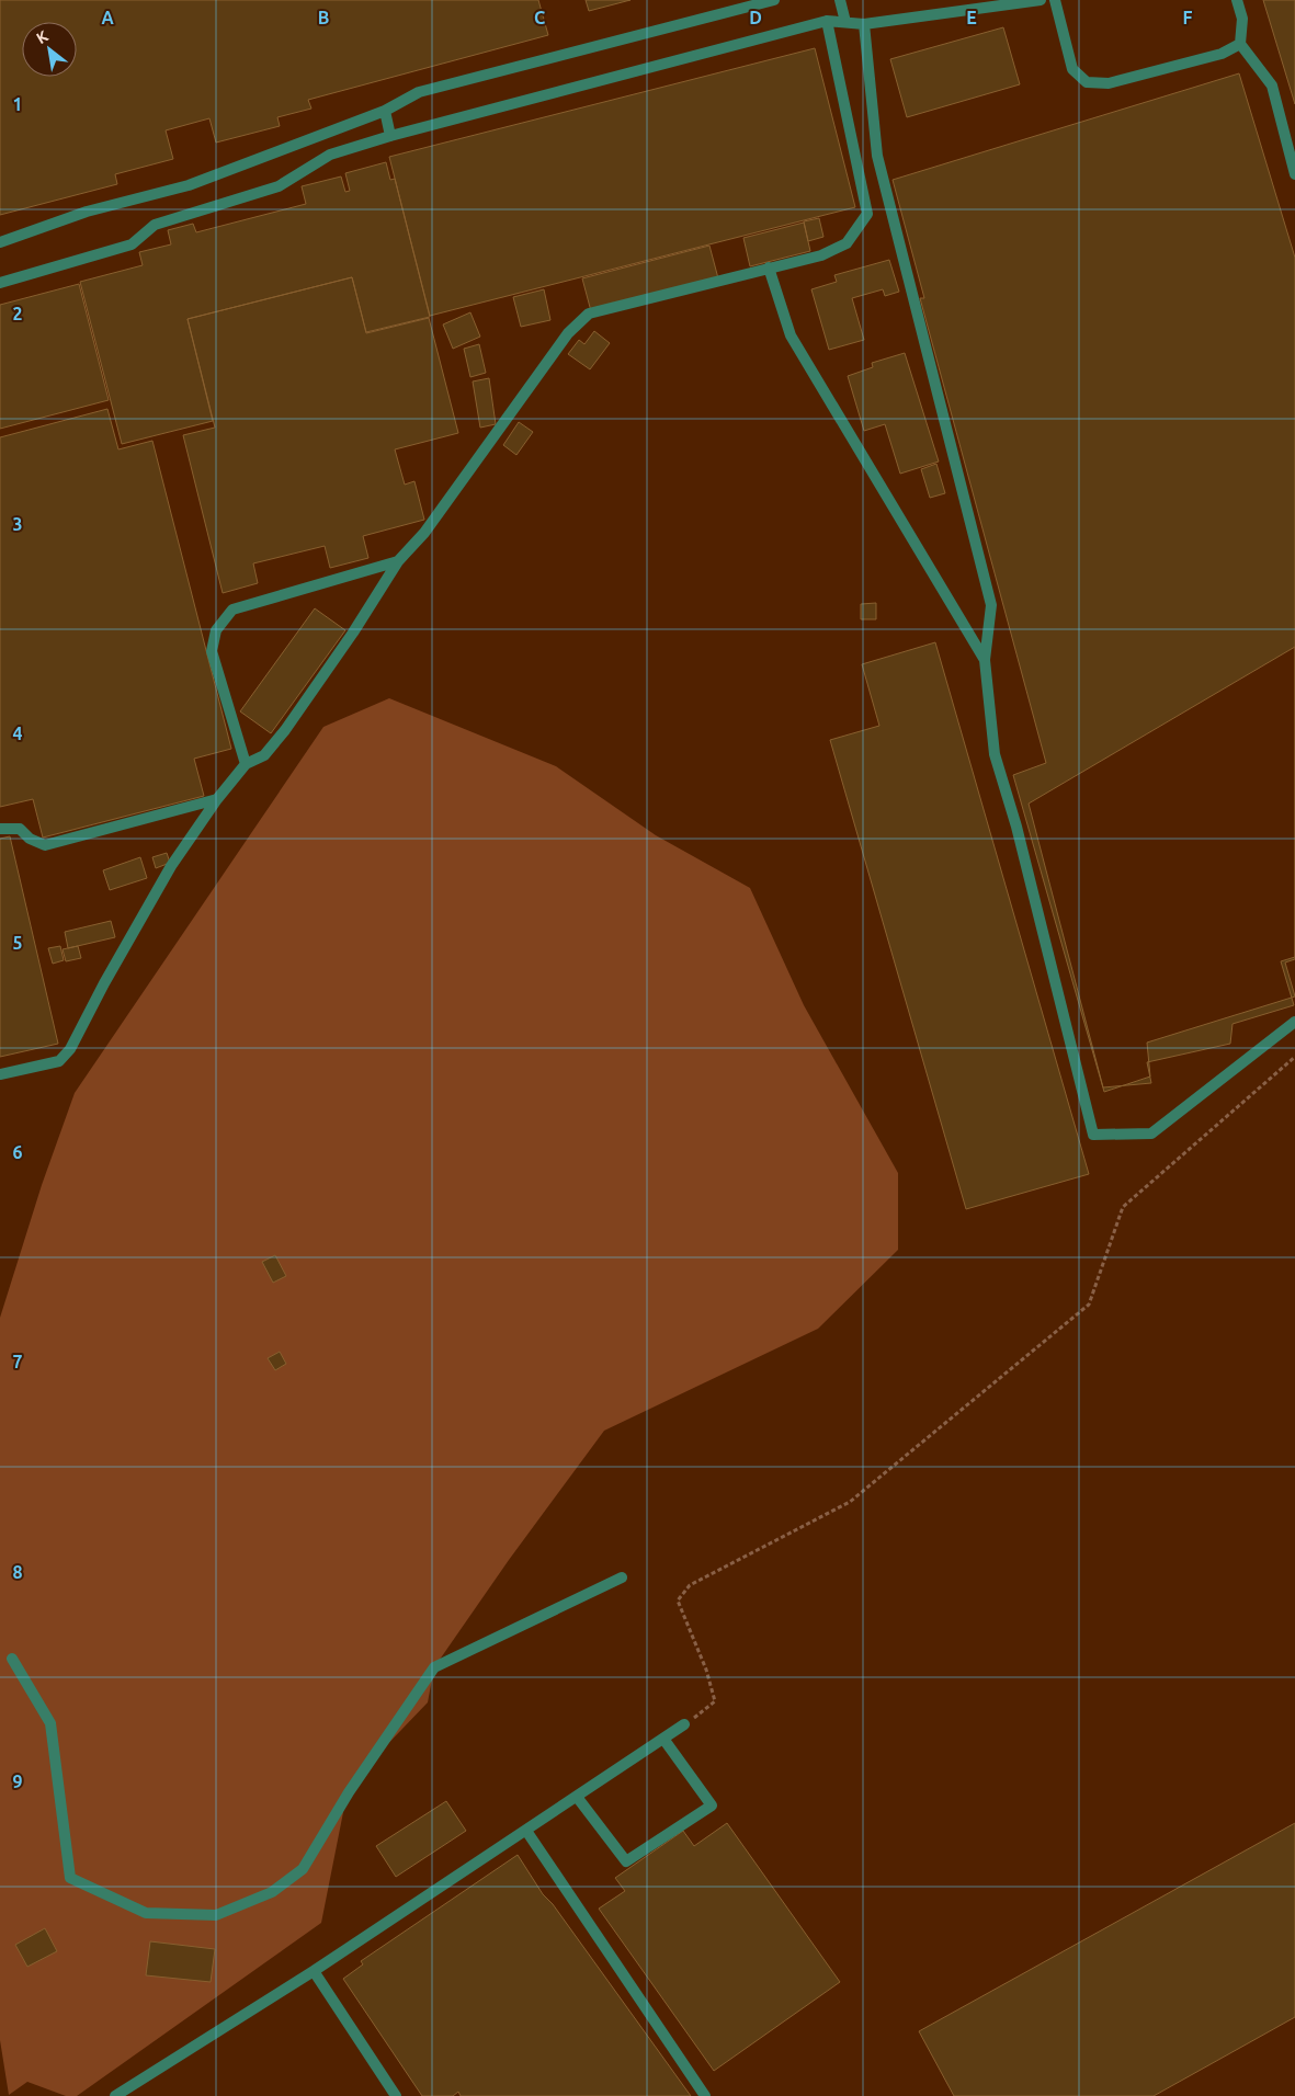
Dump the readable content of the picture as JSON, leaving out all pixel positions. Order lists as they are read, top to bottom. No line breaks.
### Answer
{"north":"top left","grid":{"columns":["A","B","C","D","E","F"],"rows":["1","2","3","4","5","6","7","8","9"]}}
